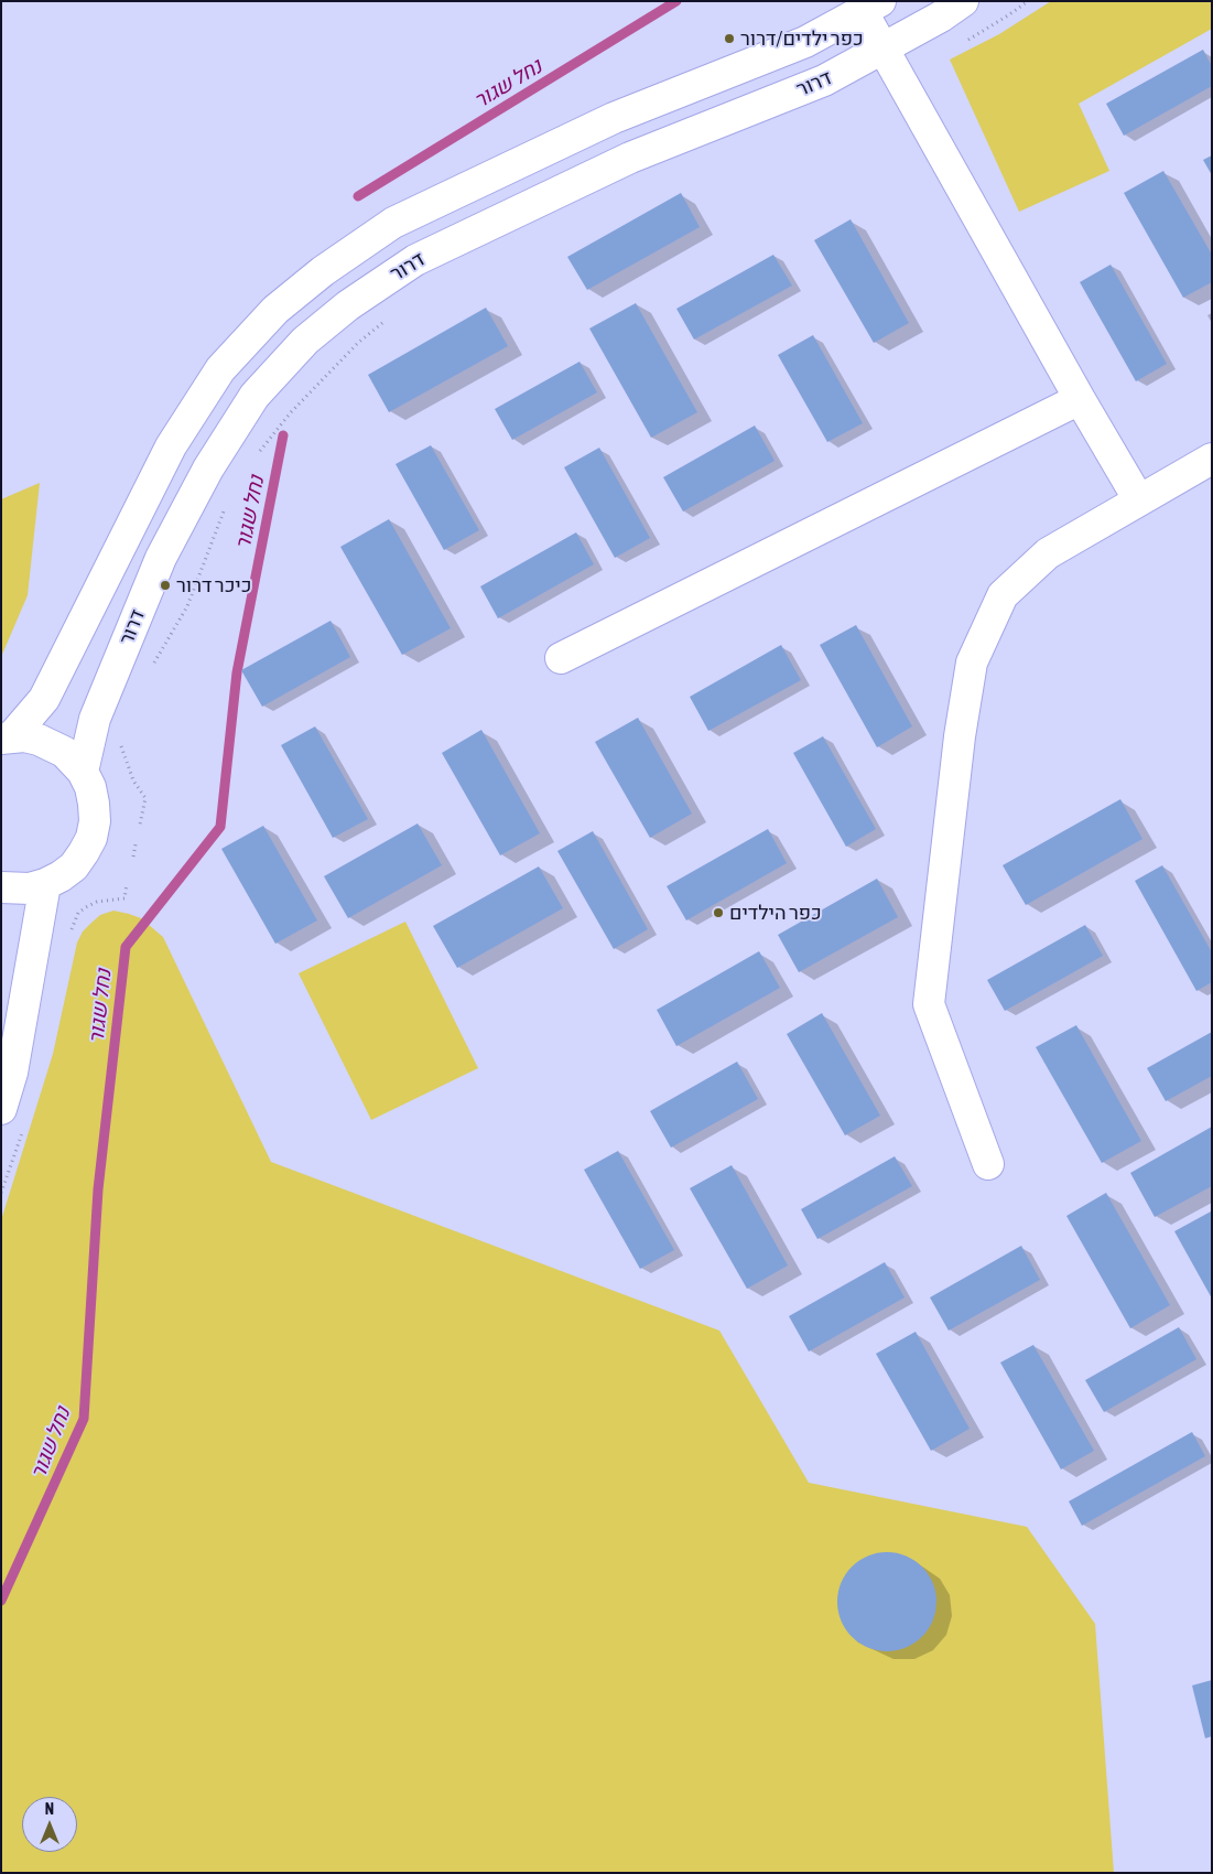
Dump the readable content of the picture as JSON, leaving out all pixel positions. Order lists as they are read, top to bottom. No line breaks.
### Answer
{"streets":{"street":["דרור"]},"water":["נחל שגור"],"places":["כפר ילדים/דרור","כיכר דרור","כפר הילדים"],"north":"top"}
